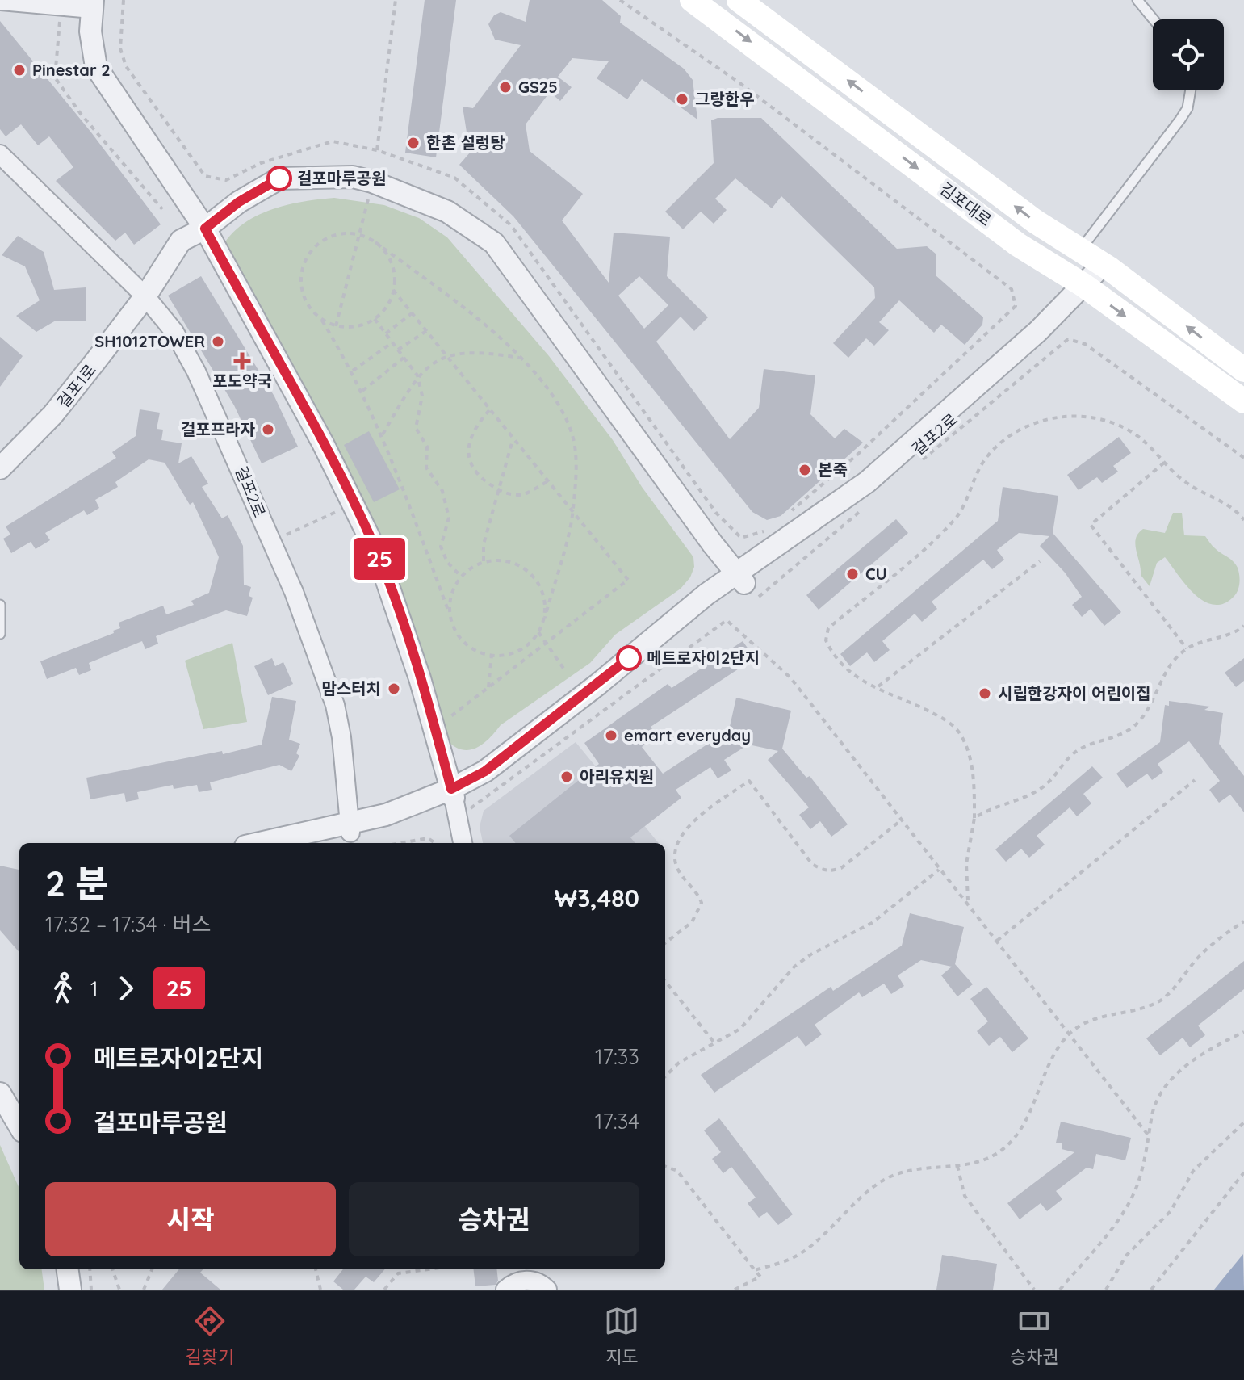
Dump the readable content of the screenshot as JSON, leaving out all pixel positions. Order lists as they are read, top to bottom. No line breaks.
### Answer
{"streets":{"main road":["김포대로"],"street":["걸포1로","걸포2로"]},"crossings":[["김포대로","걸포2로"],["걸포1로","걸포2로"]],"places":{"other":["Pinestar 2","GS25","그랑한우","한촌 설렁탕","걸포마루공원","SH1012TOWER","걸포프라자","본죽","CU","메트로자이2단지","맘스터치","시립한강자이 어린이집","emart everyday","아리유치원"],"health":["포도약국"]},"lines":["bus line 25"],"page":{"on_map":"25","heading":["2 분","17:32 – 17:34 · 버스","₩3,480"],"legs":["1","25"],"list":[{"name":"메트로자이2단지","value":"17:33"},{"name":"걸포마루공원","value":"17:34"}],"buttons":["시작","승차권"],"tabs":["길찾기","지도","승차권"]}}
